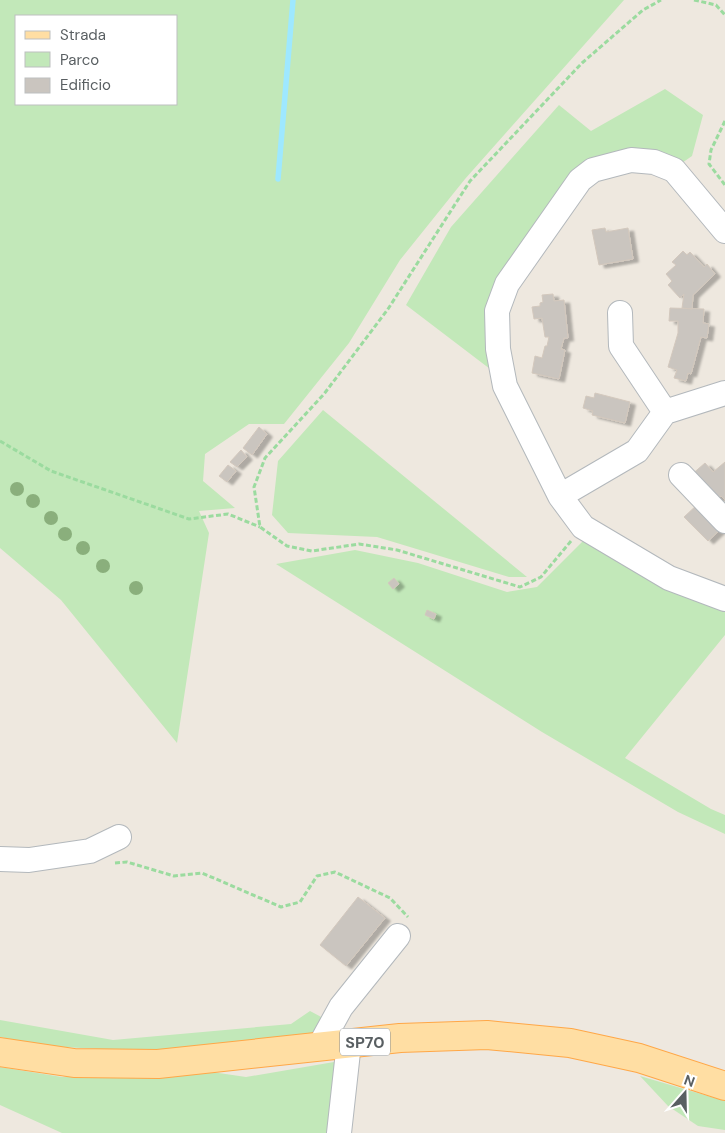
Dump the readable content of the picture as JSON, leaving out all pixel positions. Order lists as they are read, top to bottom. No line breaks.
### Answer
{"streets":{"main road":["SP70"]},"legend":["Strada","Parco","Edificio"],"north":"top"}
